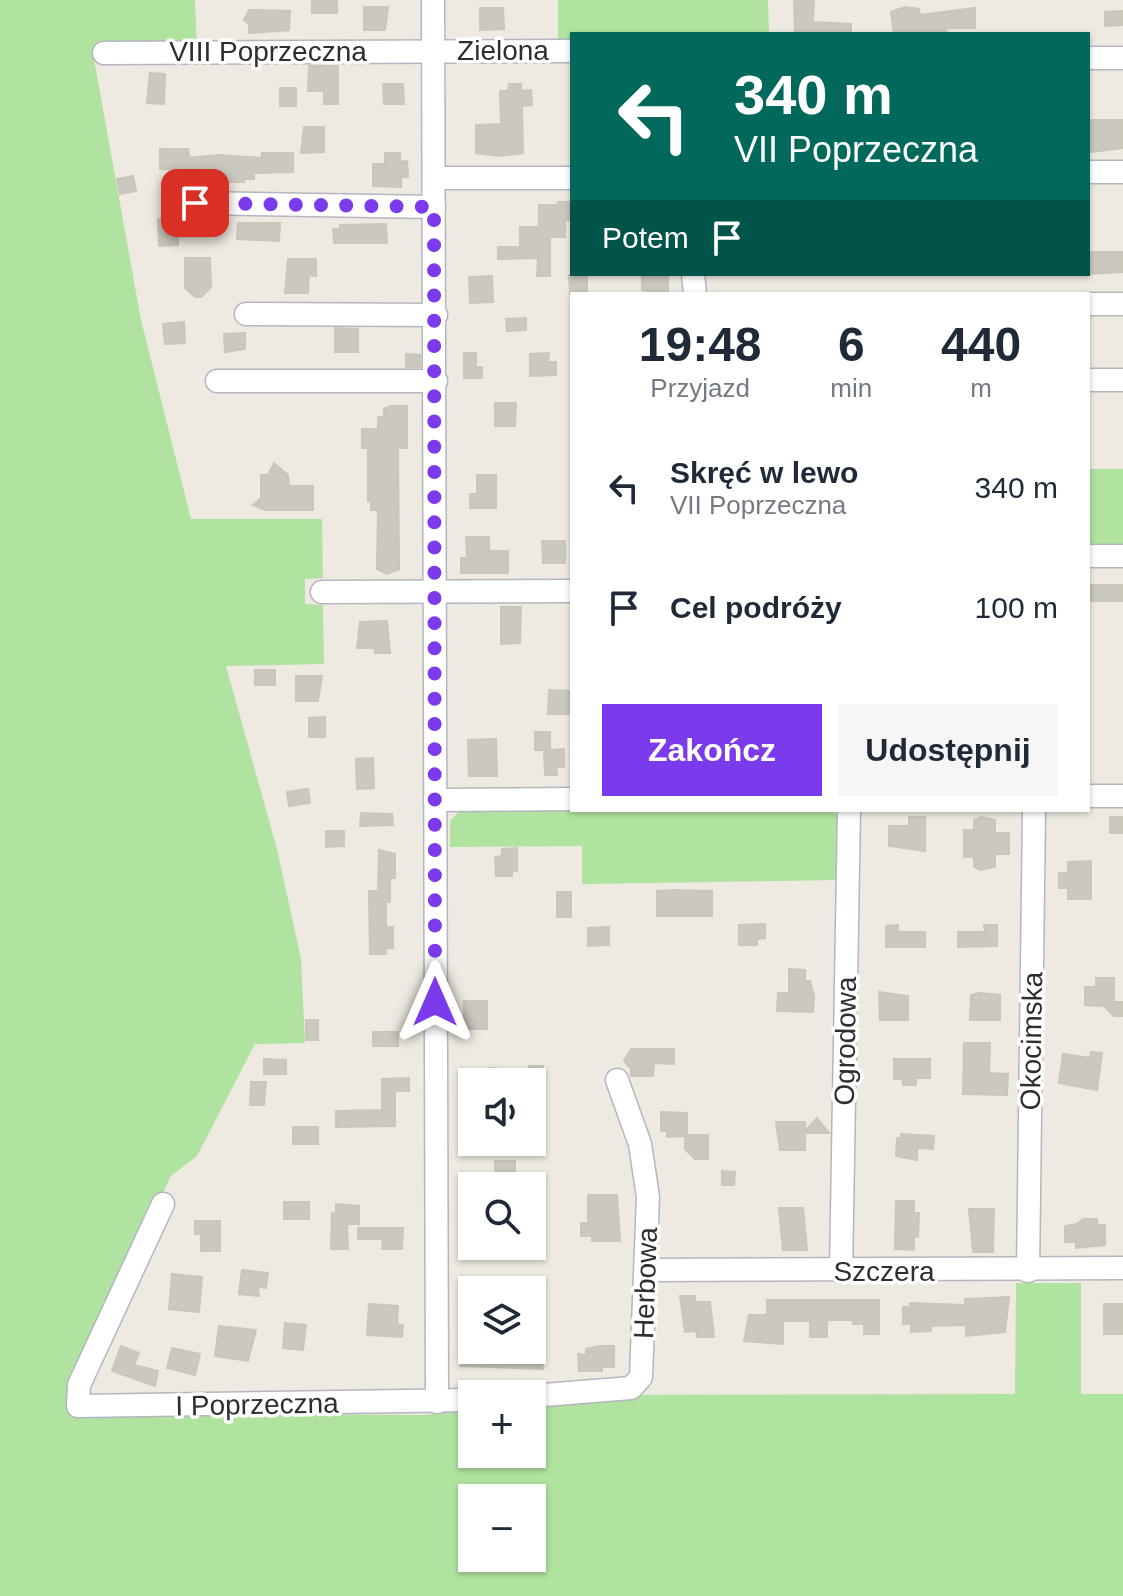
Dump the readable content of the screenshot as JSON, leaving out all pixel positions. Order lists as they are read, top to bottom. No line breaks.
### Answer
{"streets":{"street":["Zielona","VIII Poprzeczna","Ogrodowa","Okocimska","Szczera","Herbowa","I Poprzeczna"]},"crossings":[["Zielona","VIII Poprzeczna"],["Ogrodowa","Szczera"],["Okocimska","Szczera"],["Szczera","Herbowa"]],"page":{"turn":["340 m","VII Poprzeczna"],"then":"Potem","eta":["19:48","Przyjazd","6","min","440","m"],"list":[{"name":"Skręć w lewo","note":"VII Poprzeczna","value":"340 m"},{"name":"Cel podróży","value":"100 m"}],"buttons":["Zakończ","Udostępnij"],"map_buttons":["+","−"]}}
